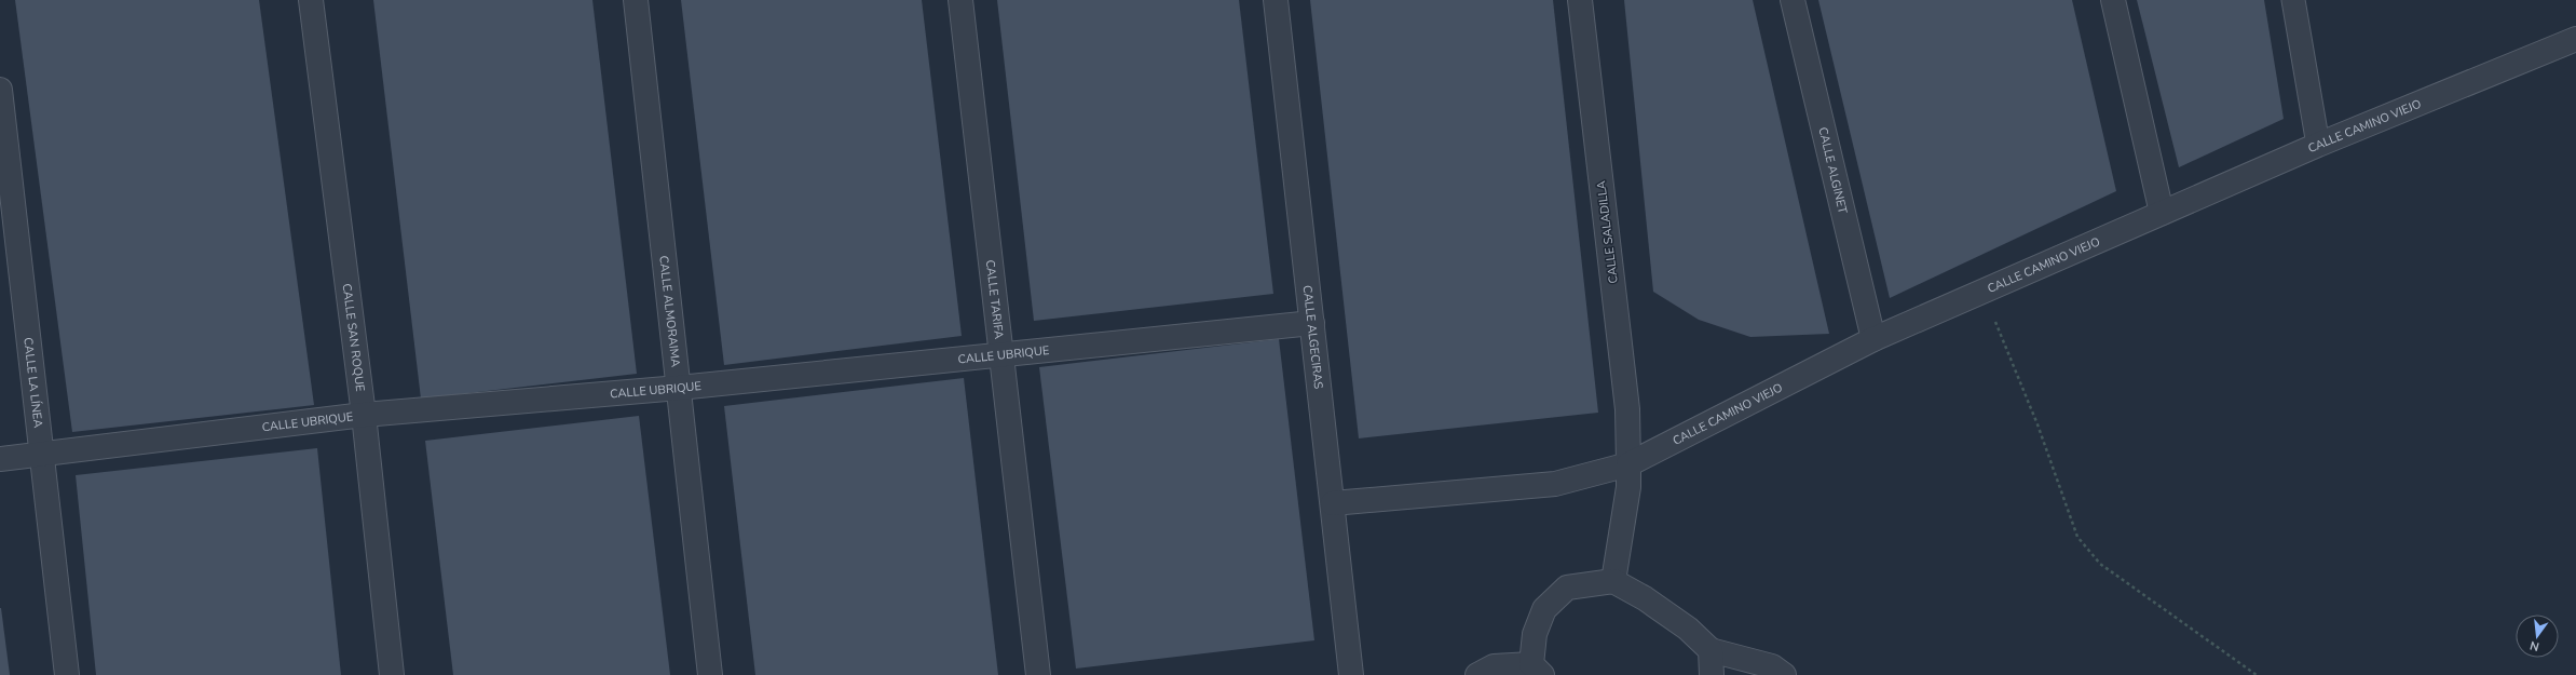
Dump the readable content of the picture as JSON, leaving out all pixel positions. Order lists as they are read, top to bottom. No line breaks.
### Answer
{"streets":{"street":["CALLE CAMINO VIEJO","CALLE ALGINET","CALLE SALADILLA","CALLE TARIFA","CALLE ALMORAIMA","CALLE SAN ROQUE","CALLE ALGECIRAS","CALLE UBRIQUE","CALLE LA LÍNEA"]},"crossings":[["CALLE CAMINO VIEJO","CALLE ALGINET"],["CALLE CAMINO VIEJO","CALLE SALADILLA"],["CALLE CAMINO VIEJO","CALLE ALGECIRAS"],["CALLE TARIFA","CALLE UBRIQUE"],["CALLE ALMORAIMA","CALLE UBRIQUE"],["CALLE SAN ROQUE","CALLE UBRIQUE"],["CALLE ALGECIRAS","CALLE UBRIQUE"],["CALLE UBRIQUE","CALLE LA LÍNEA"]],"north":"bottom"}
